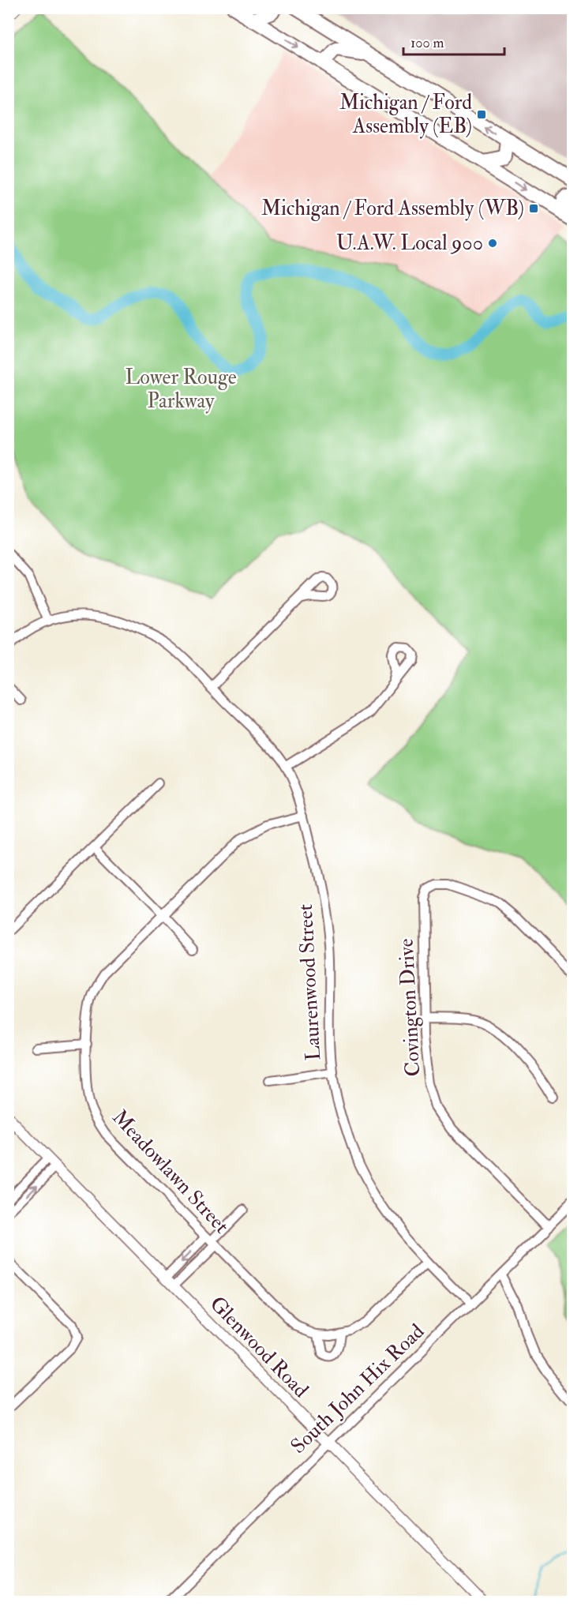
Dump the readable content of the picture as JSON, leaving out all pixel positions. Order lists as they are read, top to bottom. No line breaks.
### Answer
{"streets":{"street":["Laurenwood Street","Covington Drive","Meadowlawn Street","Glenwood Road","South John Hix Road"]},"crossings":[["Laurenwood Street","Meadowlawn Street"],["Laurenwood Street","South John Hix Road"],["Covington Drive","South John Hix Road"],["Glenwood Road","South John Hix Road"]],"parks":["Lower Rouge Parkway"],"places":{"transit":["Michigan / Ford Assembly (EB)","Michigan / Ford Assembly (WB)"],"other":["U.A.W. Local 900"]},"scale_bar":"100 m"}
